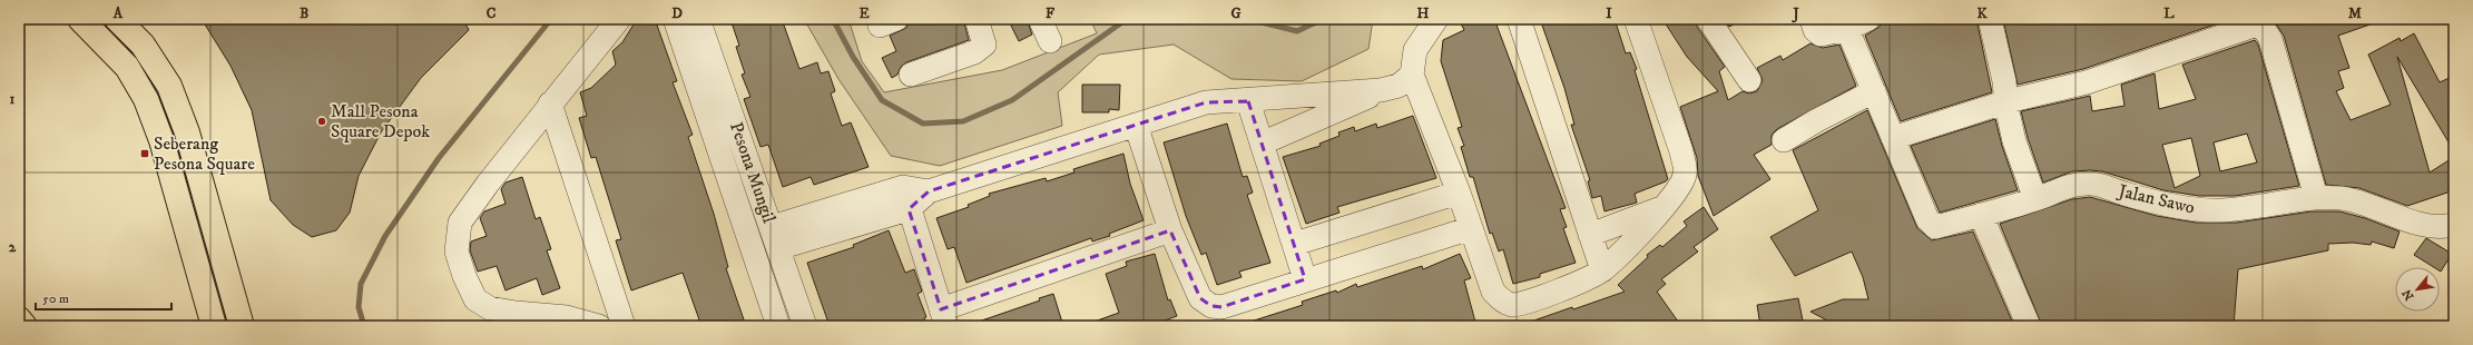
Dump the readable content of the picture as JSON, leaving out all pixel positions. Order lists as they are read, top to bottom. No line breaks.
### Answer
{"streets":{"street":["Pesona Mungil","Jalan Sawo"]},"places":{"other":["Mall Pesona Square Depok"],"transit":["Seberang Pesona Square"]},"scale_bar":"50 m","north":"bottom left","grid":{"columns":["A","B","C","D","E","F","G","H","I","J","K","L","M"],"rows":["1","2"]}}
